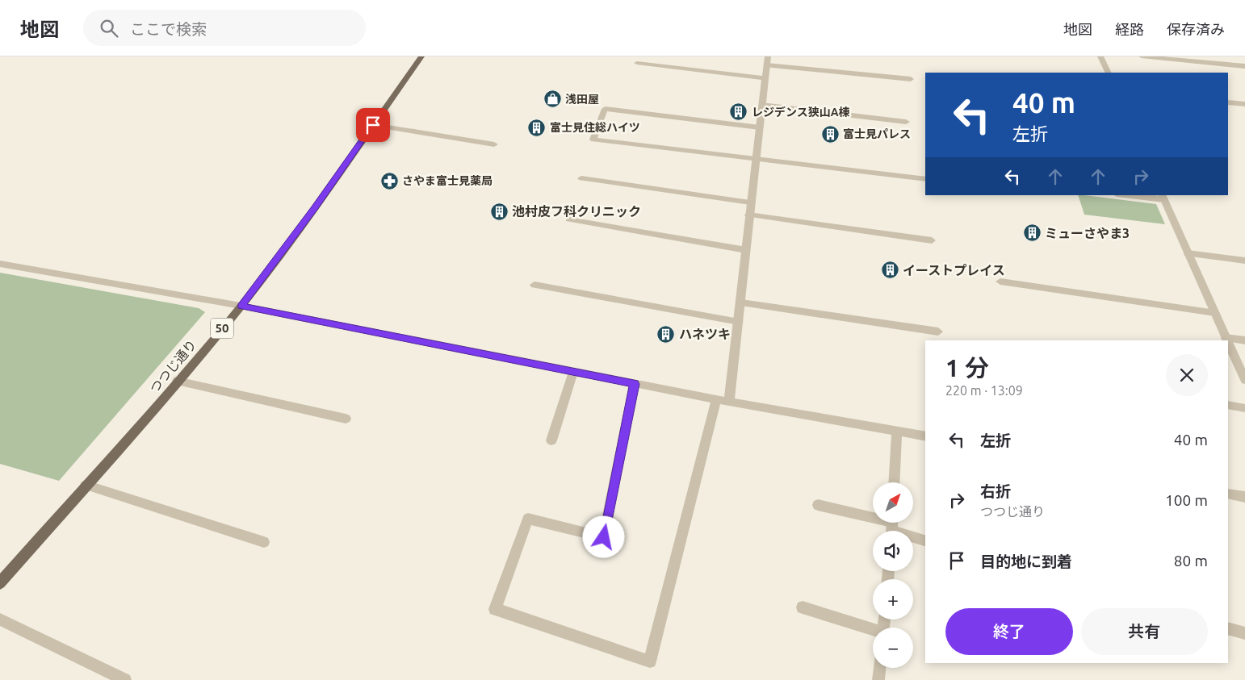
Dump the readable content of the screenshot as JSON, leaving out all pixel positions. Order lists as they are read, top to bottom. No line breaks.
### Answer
{"streets":{"main road":["50","つつじ通り"]},"places":{"shop":["浅田屋"],"building":["レジデンス狭山A棟","富士見住総ハイツ","富士見パレス","池村皮フ科クリニック","ミューさやま3","イーストプレイス","ハネツキ"],"pharmacy":["さやま富士見薬局"]},"north":"top right","page":{"header":"地図","search":"ここで検索","nav":["地図","経路","保存済み"],"turn":["40 m","左折"],"heading":["1 分","220 m · 13:09"],"list":[{"name":"左折","value":"40 m"},{"name":"右折","note":"つつじ通り","value":"100 m"},{"name":"目的地に到着","value":"80 m"}],"map_buttons":["+","−"],"buttons":["終了","共有"]}}
